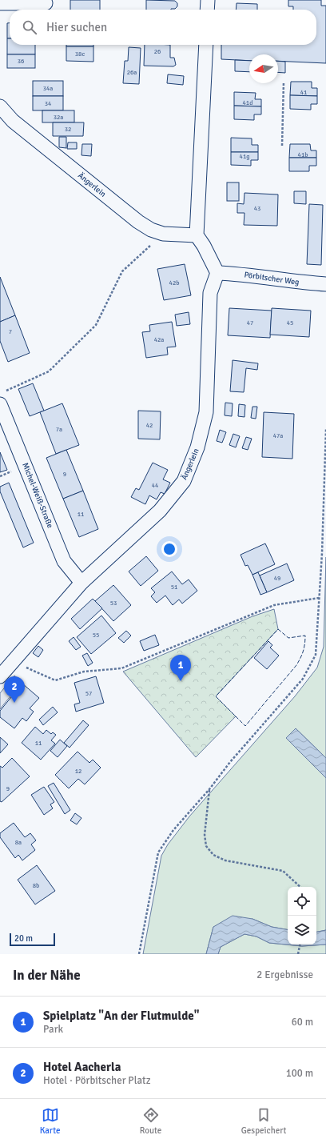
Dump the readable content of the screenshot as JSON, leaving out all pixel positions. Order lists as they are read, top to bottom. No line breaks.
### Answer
{"streets":{"street":["Ängerlein","Pörbitscher Weg","Michel-Weiß-Straße"]},"crossings":[["Ängerlein","Pörbitscher Weg"],["Ängerlein","Michel-Weiß-Straße"]],"house_numbers":["26","38c","36","26a","34a","41","41d","34","32a","32","41b","41g","43","42b","47","45","7","42a","42","7a","47a","9","44","11","49","51","53","55","57","11","12","9","8a","8b"],"scale_bar":"20 m","north":"left","page":{"search":"Hier suchen","pins":["1","2"],"scale":"20 m","heading":["In der Nähe","2 Ergebnisse"],"list":[{"mark":"1","name":"Spielplatz \"An der Flutmulde\"","note":"Park","value":"60 m"},{"mark":"2","name":"Hotel Aacherla","note":"Hotel · Pörbitscher Platz","value":"100 m"}],"nav":["Karte","Route","Gespeichert"]}}
